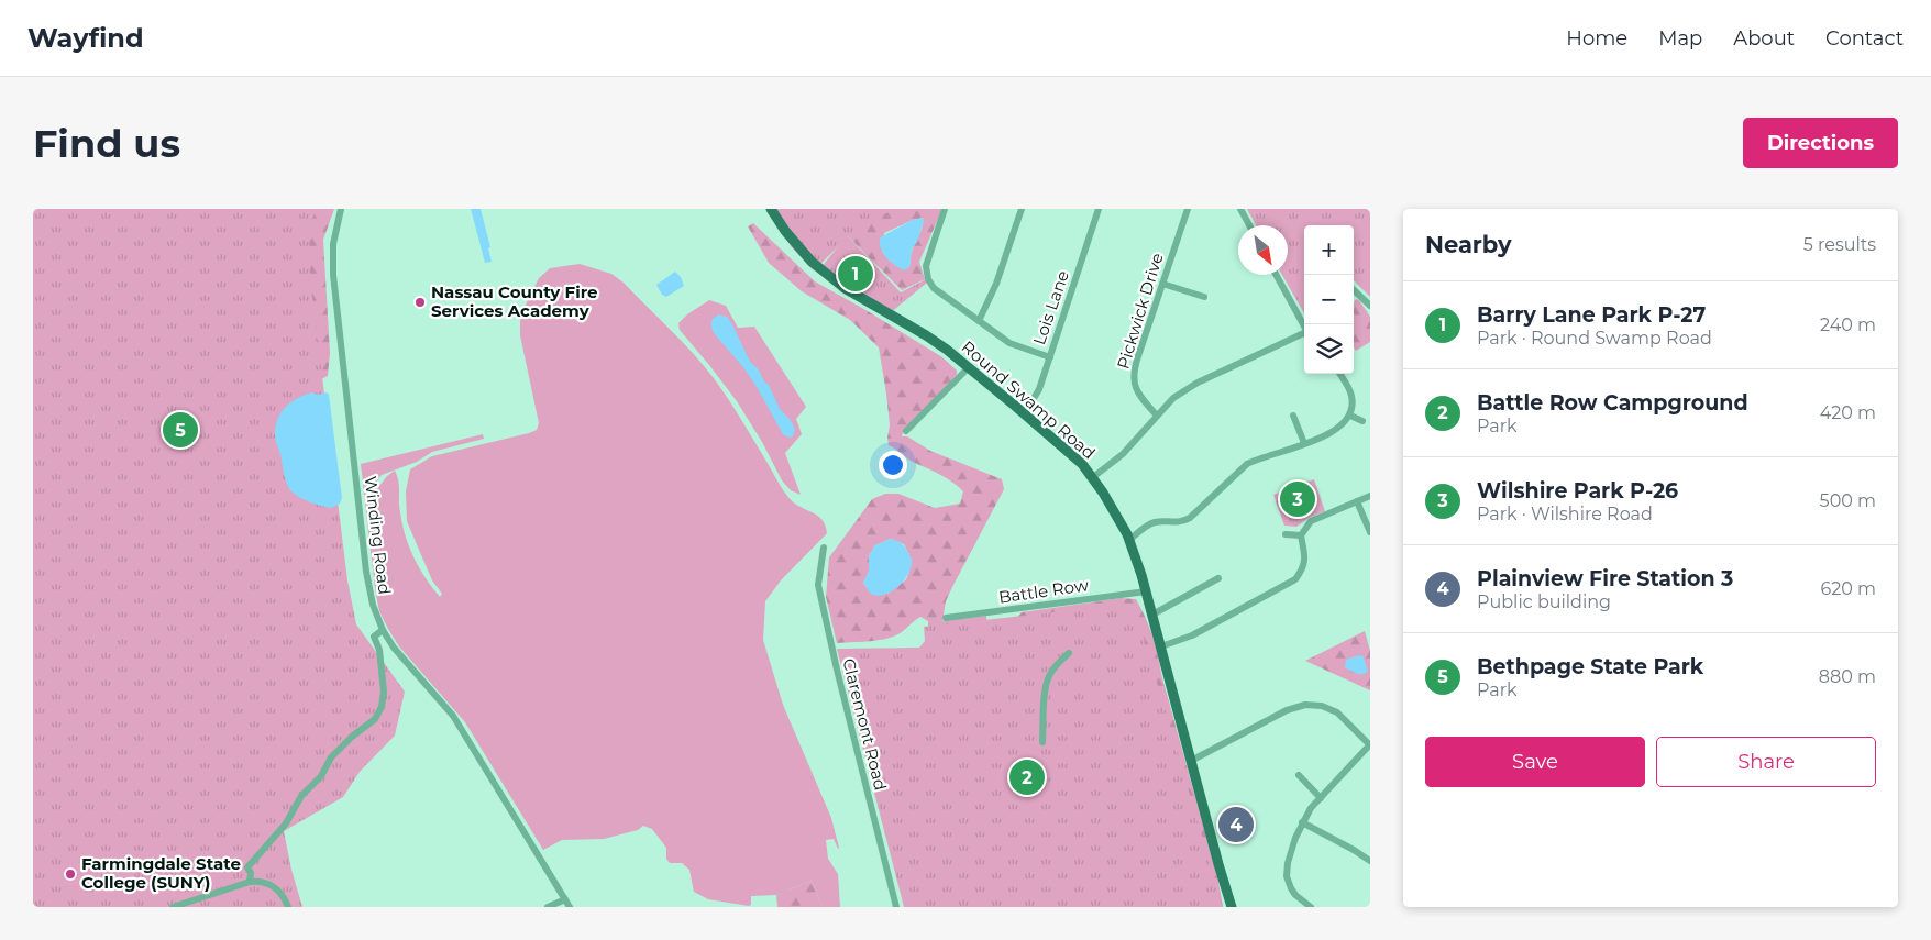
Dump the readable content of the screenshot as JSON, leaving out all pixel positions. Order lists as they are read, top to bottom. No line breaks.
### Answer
{"streets":{"main road":["Round Swamp Road"],"street":["Lois Lane","Pickwick Drive","Winding Road","Battle Row","Claremont Road"]},"crossings":[["Lois Lane","Round Swamp Road"],["Round Swamp Road","Battle Row"]],"places":["Nassau County Fire Services Academy","Farmingdale State College (SUNY)"],"north":"bottom right","page":{"header":"Wayfind","nav":["Home","Map","About","Contact"],"buttons":["Directions",["Save","Share"]],"title":"Find us","heading":["Nearby","5 results"],"map_buttons":["+","−"],"pins":["1","5","3","2","4"],"list":[{"mark":"1","name":"Barry Lane Park P-27","note":"Park · Round Swamp Road","value":"240 m"},{"mark":"2","name":"Battle Row Campground","note":"Park","value":"420 m"},{"mark":"3","name":"Wilshire Park P-26","note":"Park · Wilshire Road","value":"500 m"},{"mark":"4","name":"Plainview Fire Station 3","note":"Public building","value":"620 m"},{"mark":"5","name":"Bethpage State Park","note":"Park","value":"880 m"}]}}
